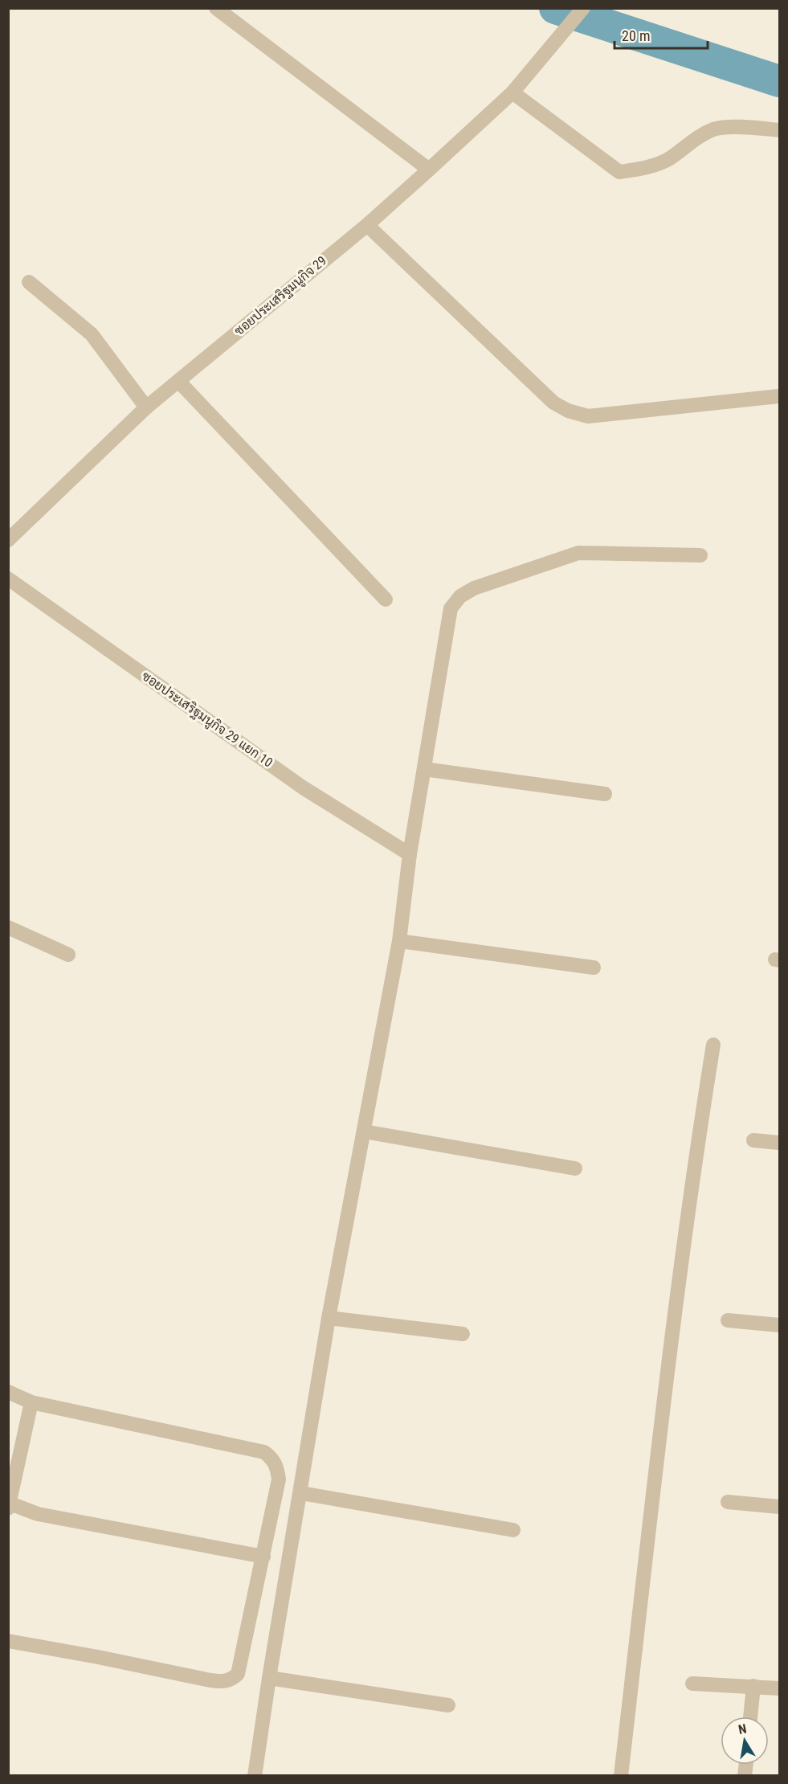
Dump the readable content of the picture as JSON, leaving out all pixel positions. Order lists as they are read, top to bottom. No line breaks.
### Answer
{"streets":{"street":["ซอยประเสริฐมนูกิจ 29","ซอยประเสริฐมนูกิจ 29 แยก 10"]},"scale_bar":"20 m","north":"top"}
